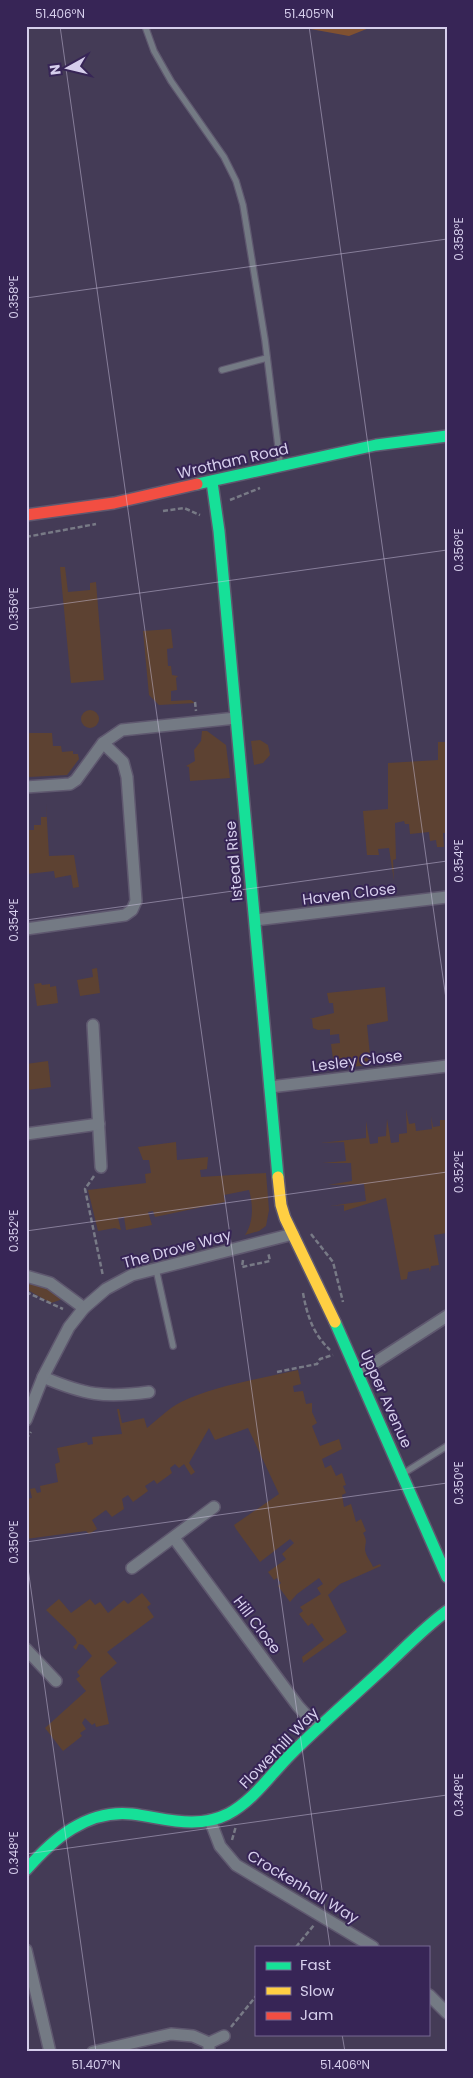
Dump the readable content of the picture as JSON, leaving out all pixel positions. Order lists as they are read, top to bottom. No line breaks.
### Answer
{"streets":{"street":["Wrotham Road","Istead Rise","Haven Close","Lesley Close","The Drove Way","Upper Avenue","Hill Close","Flowerhill Way","Crockenhall Way"]},"crossings":[["Wrotham Road","Istead Rise"],["Istead Rise","Haven Close"],["Istead Rise","Lesley Close"],["Istead Rise","The Drove Way"],["Istead Rise","Upper Avenue"],["The Drove Way","Upper Avenue"],["Hill Close","Flowerhill Way"],["Flowerhill Way","Crockenhall Way"]],"legend":["Fast","Slow","Jam"],"north":"left","coordinates":["51.406°N","51.405°N","0.358°E","0.356°E","0.354°E","0.352°E","0.350°E","0.348°E","51.407°N"]}
